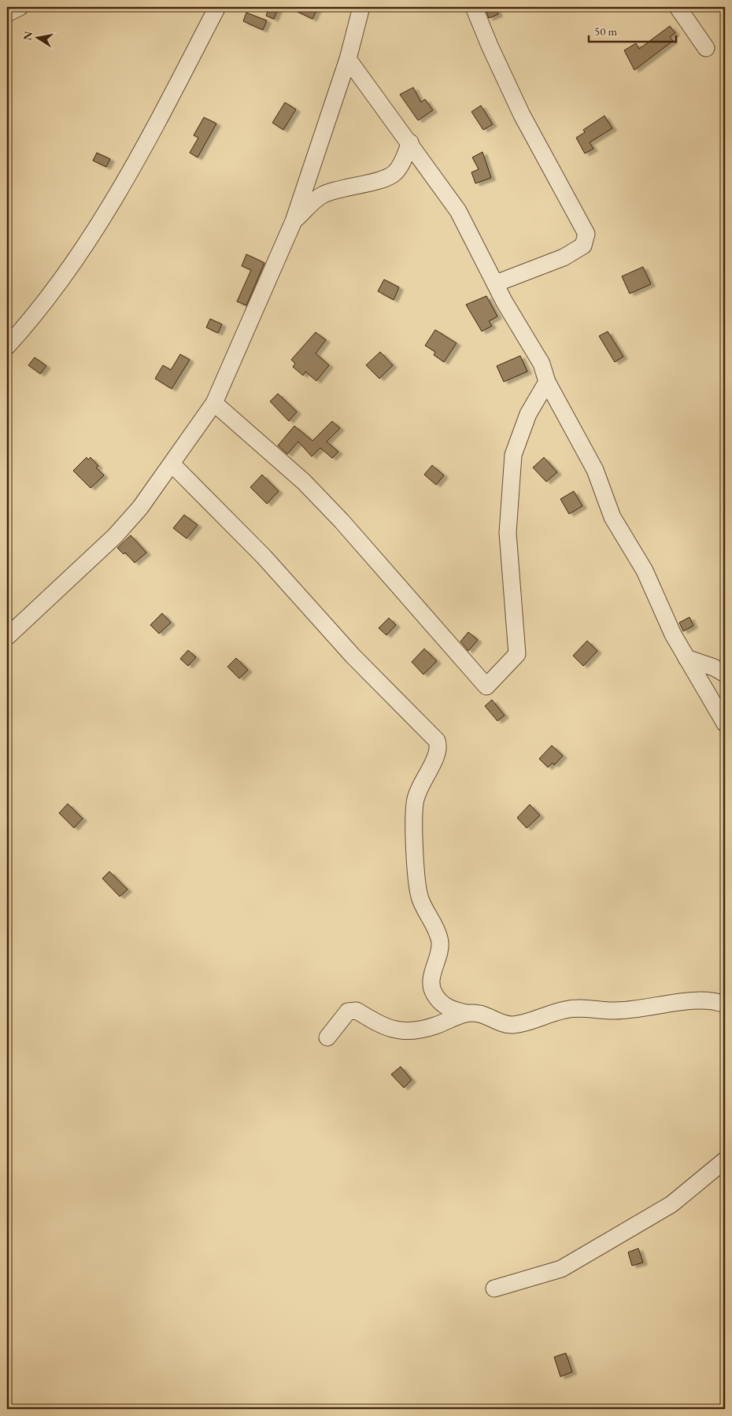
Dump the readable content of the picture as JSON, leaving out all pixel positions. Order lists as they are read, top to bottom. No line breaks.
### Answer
{"scale_bar":"50 m","north":"left"}
